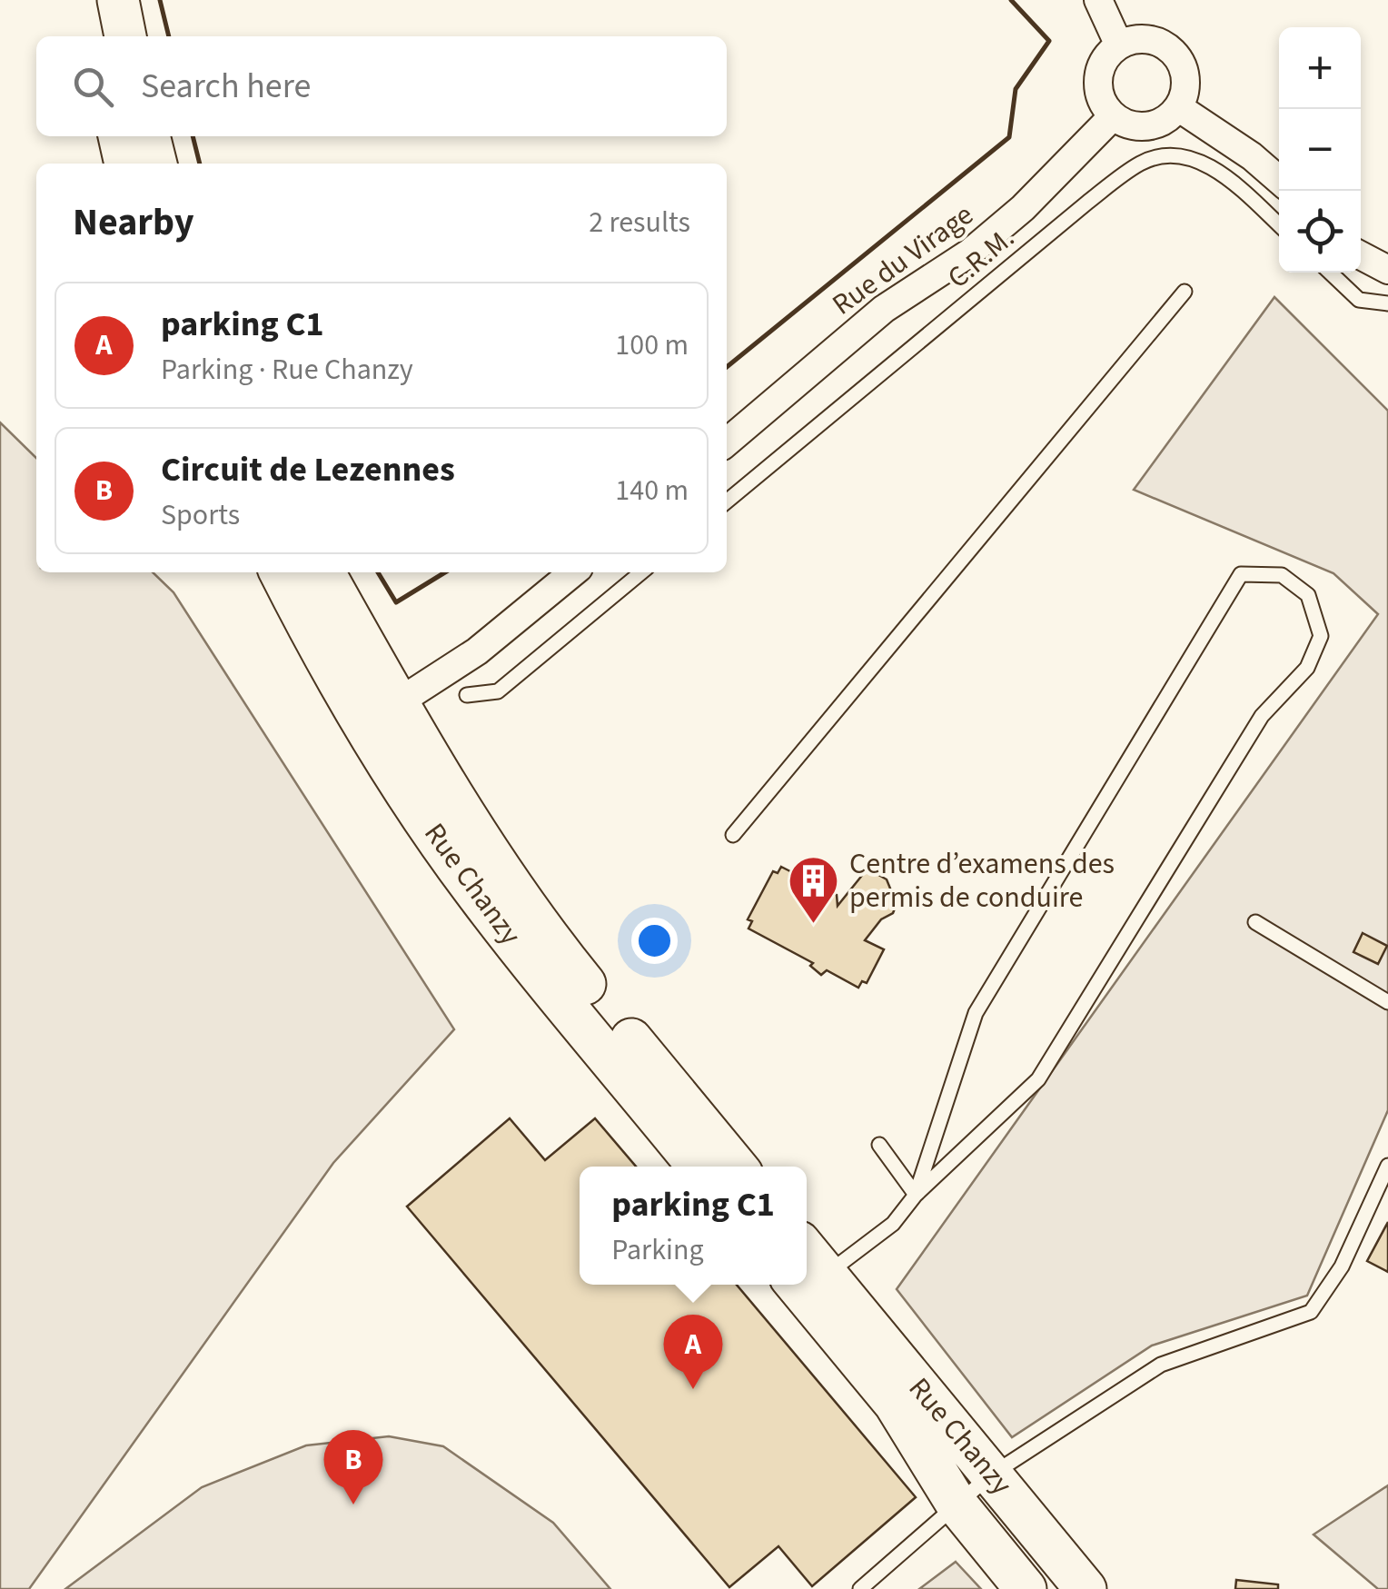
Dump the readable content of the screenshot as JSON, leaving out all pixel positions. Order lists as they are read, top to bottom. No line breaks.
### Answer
{"streets":{"main road":["Rue Chanzy"],"street":["Rue du Virage"],"lane":["C.R.M."]},"places":{"building":["Centre d’examens des permis de conduire"]},"page":{"map_buttons":["+","−"],"search":"Search here","heading":["Nearby","2 results"],"list":[{"mark":"A","name":"parking C1","note":"Parking · Rue Chanzy","value":"100 m"},{"mark":"B","name":"Circuit de Lezennes","note":"Sports","value":"140 m"}],"popup":["parking C1","Parking"],"pins":["A","B"]}}
